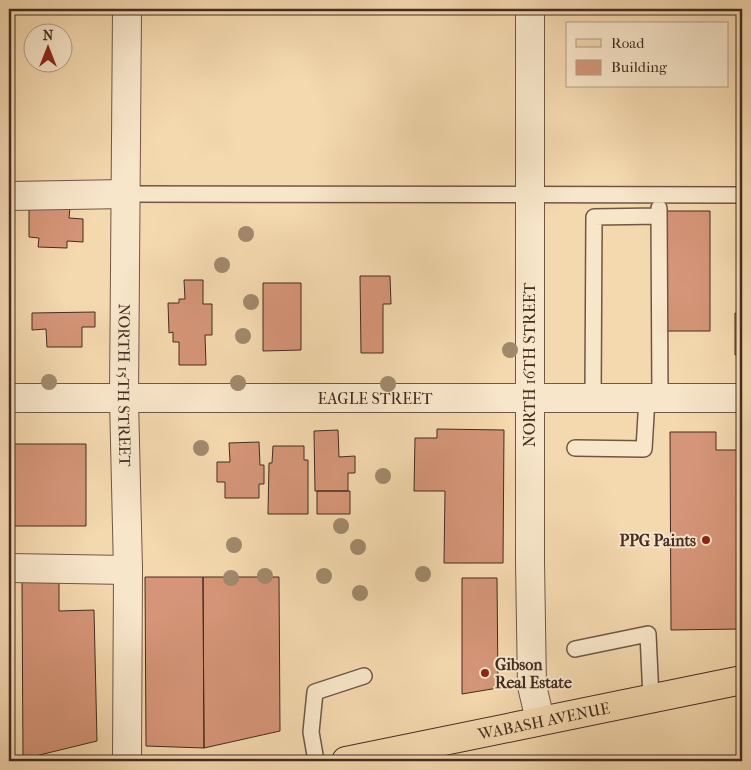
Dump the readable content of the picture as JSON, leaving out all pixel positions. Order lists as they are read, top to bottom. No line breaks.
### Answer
{"streets":{"main road":["WABASH AVENUE"],"street":["NORTH 16TH STREET","NORTH 15TH STREET","EAGLE STREET"]},"crossings":[["NORTH 16TH STREET","EAGLE STREET"],["NORTH 16TH STREET","WABASH AVENUE"],["NORTH 15TH STREET","EAGLE STREET"]],"places":["PPG Paints","Gibson Real Estate"],"legend":["Road","Building"],"north":"top"}
